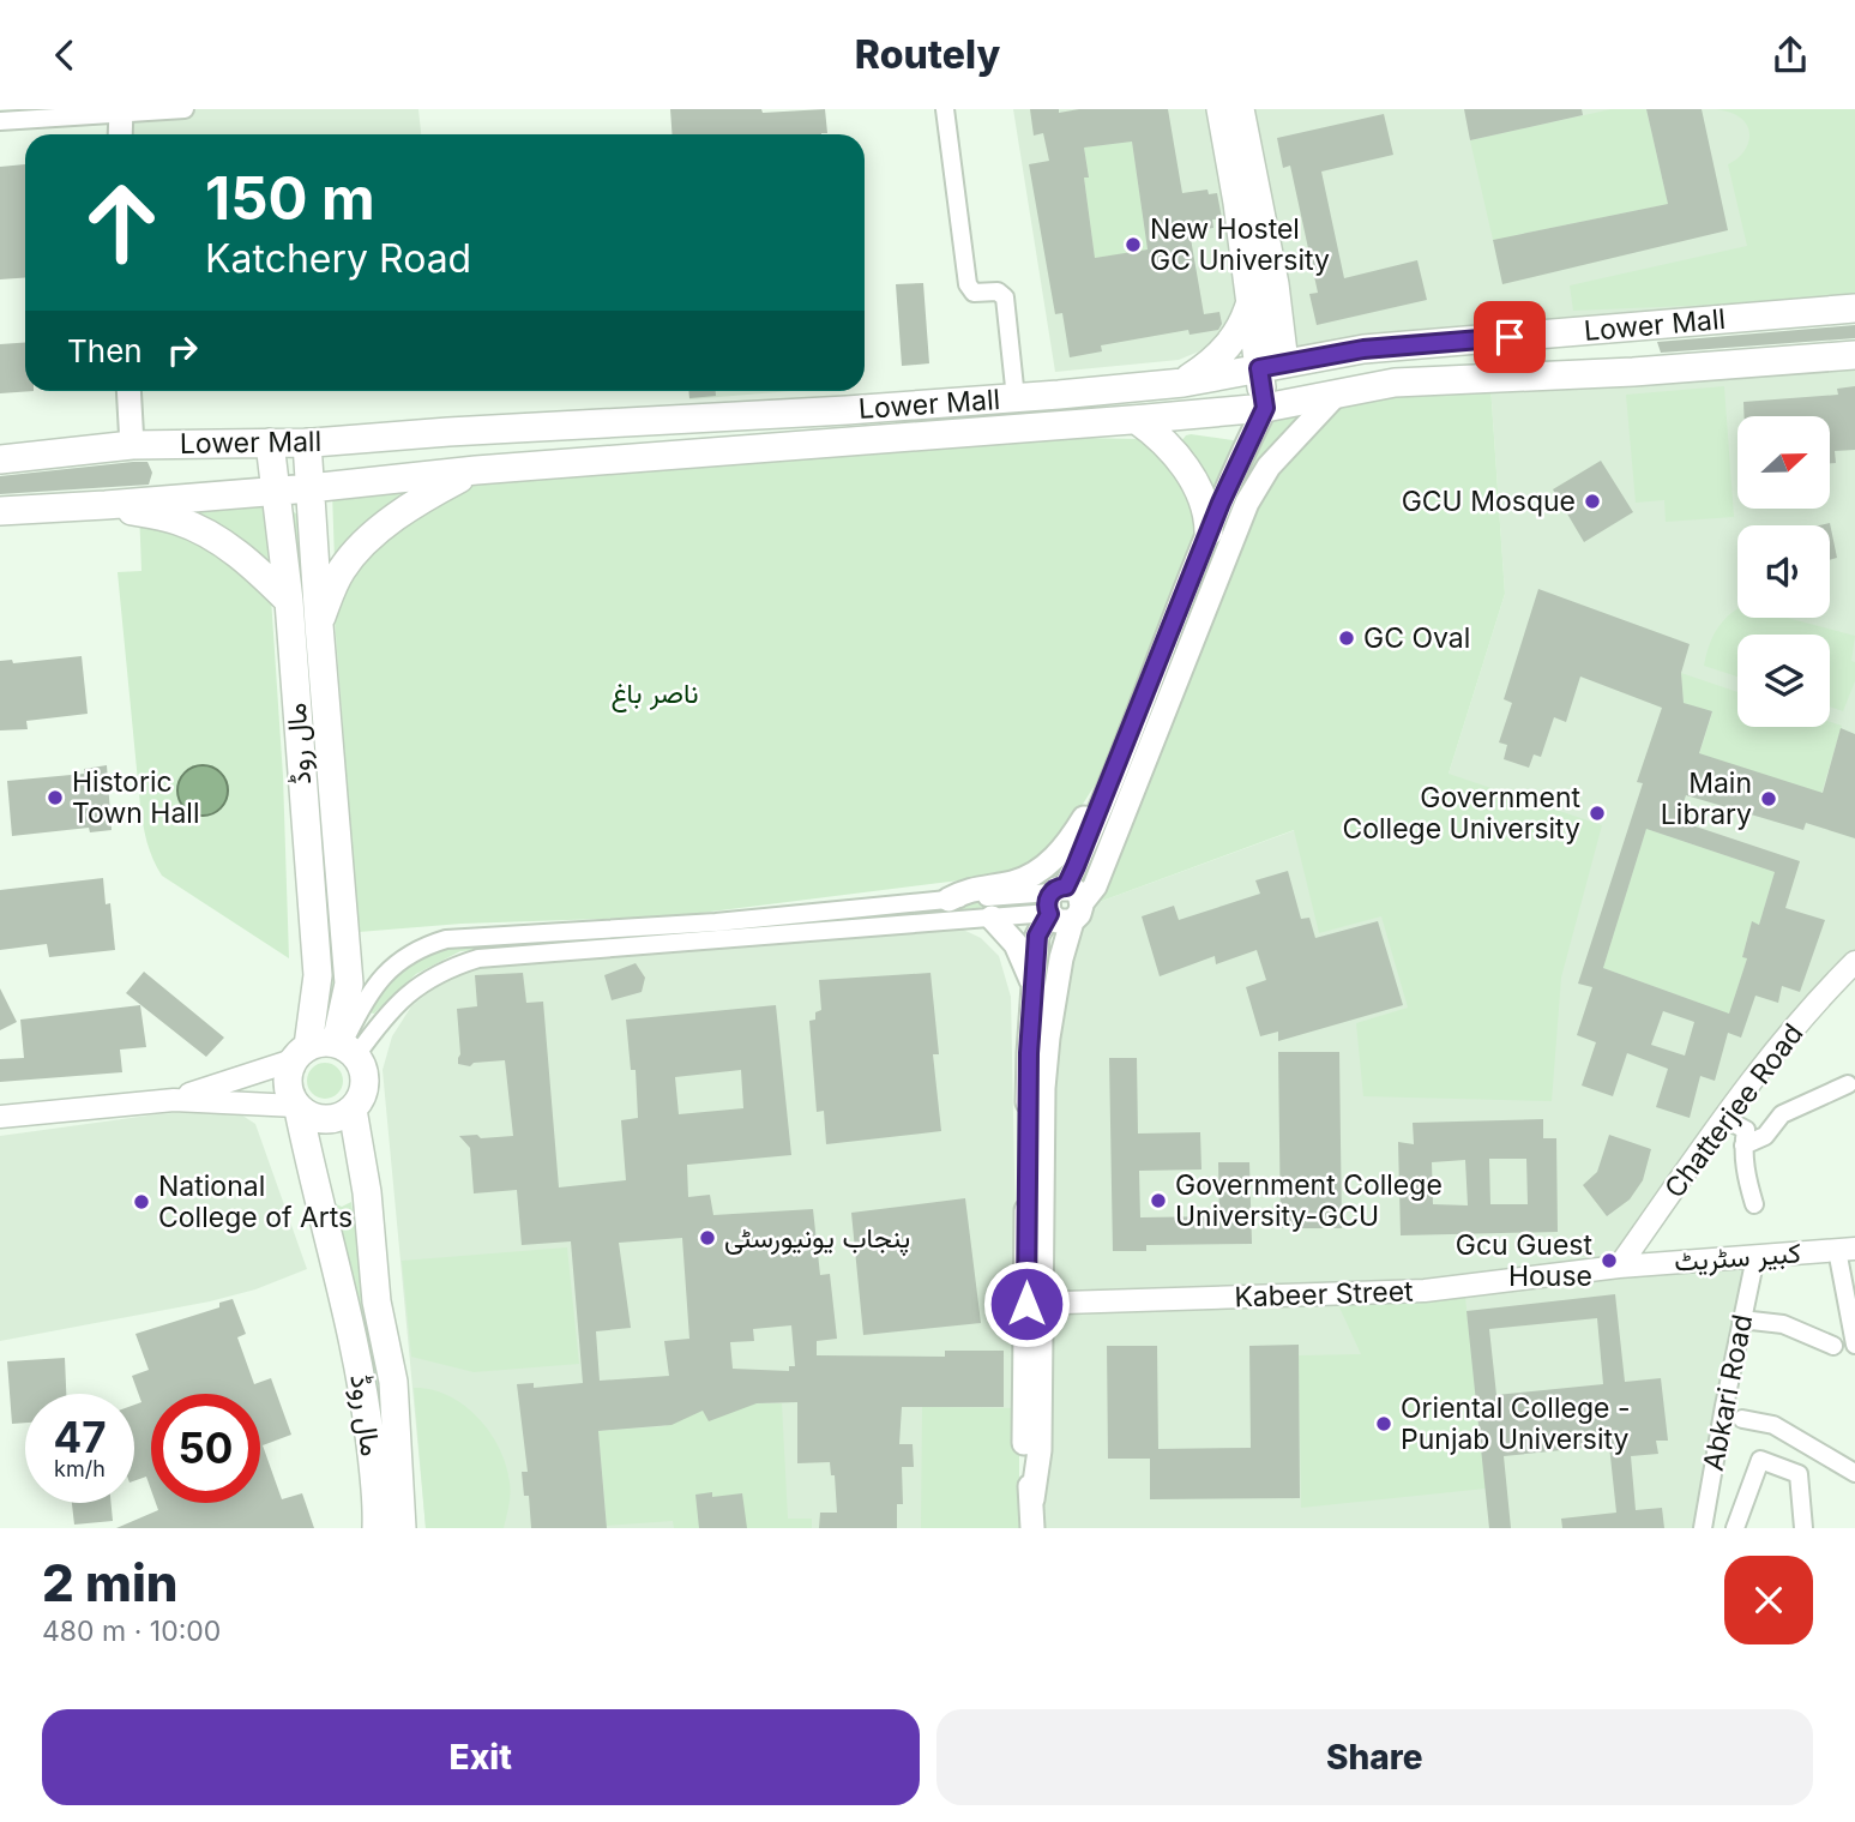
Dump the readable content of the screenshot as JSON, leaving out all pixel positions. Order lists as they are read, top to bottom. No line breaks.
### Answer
{"streets":{"main road":["Lower Mall","مال روڈ"],"street":["Chatterjee Road","کبیر سٹریٹ","Kabeer Street","Abkari Road"]},"crossings":[["Lower Mall","مال روڈ"],["Chatterjee Road","کبیر سٹریٹ"],["Chatterjee Road","Kabeer Street"],["کبیر سٹریٹ","Kabeer Street"],["کبیر سٹریٹ","Abkari Road"]],"parks":["ناصر باغ"],"places":["New Hostel GC University","GCU Mosque","GC Oval","Historic Town Hall","Main Library","Government College University","Government College University-GCU","National College of Arts","پنجاب یونیورسٹی","Gcu Guest House","Oriental College - Punjab University"],"north":"right","page":{"header":"Routely","turn":["150 m","Katchery Road"],"then":"Then","speed":"47 km/h","limit":"50","heading":["2 min","480 m · 10:00"],"buttons":["Exit","Share"]}}
